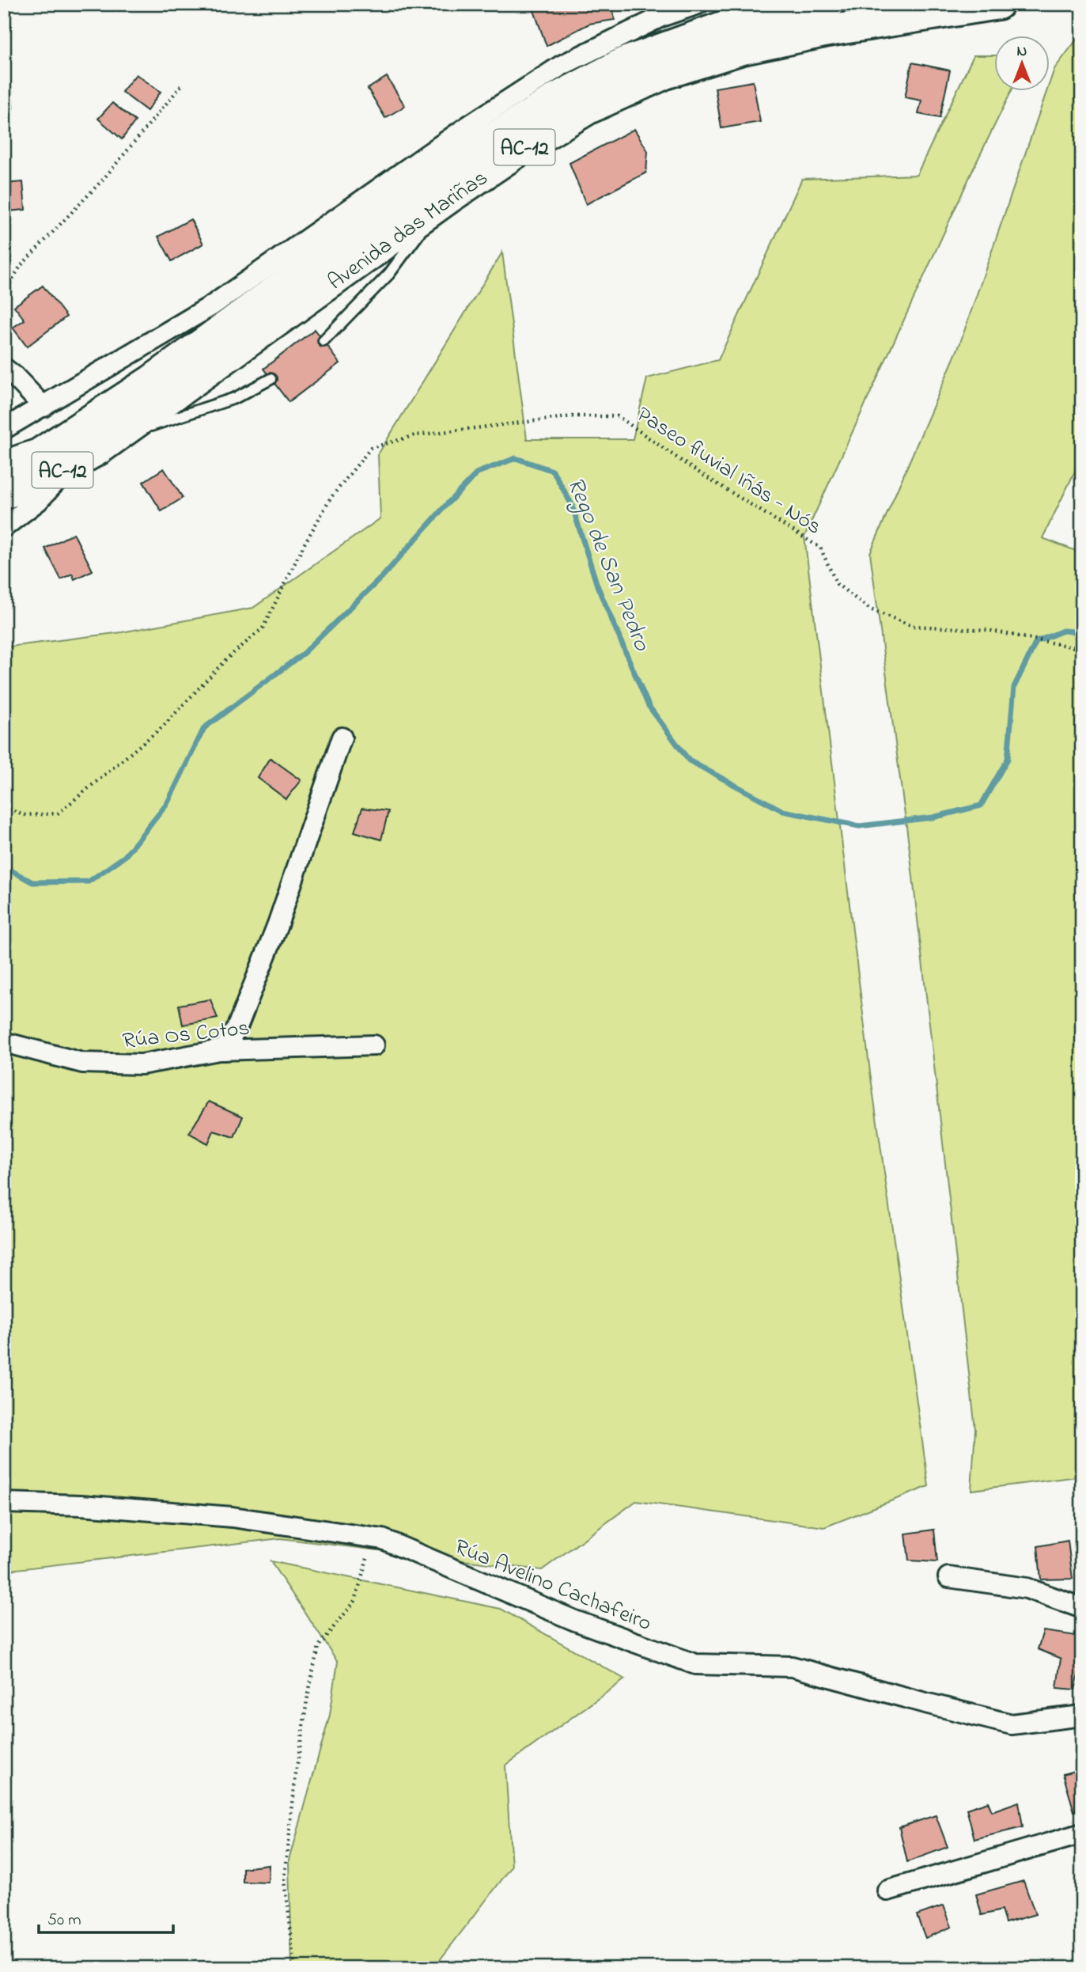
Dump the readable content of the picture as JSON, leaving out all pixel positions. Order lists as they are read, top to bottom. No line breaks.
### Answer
{"streets":{"highway":["AC-12","Avenida das Mariñas"],"street":["Rúa Os Cotos","Rúa Avelino Cachafeiro"],"path":["Paseo fluvial Iñás - Nós"]},"water":["Rego de San Pedro"],"scale_bar":"50 m","north":"top"}
